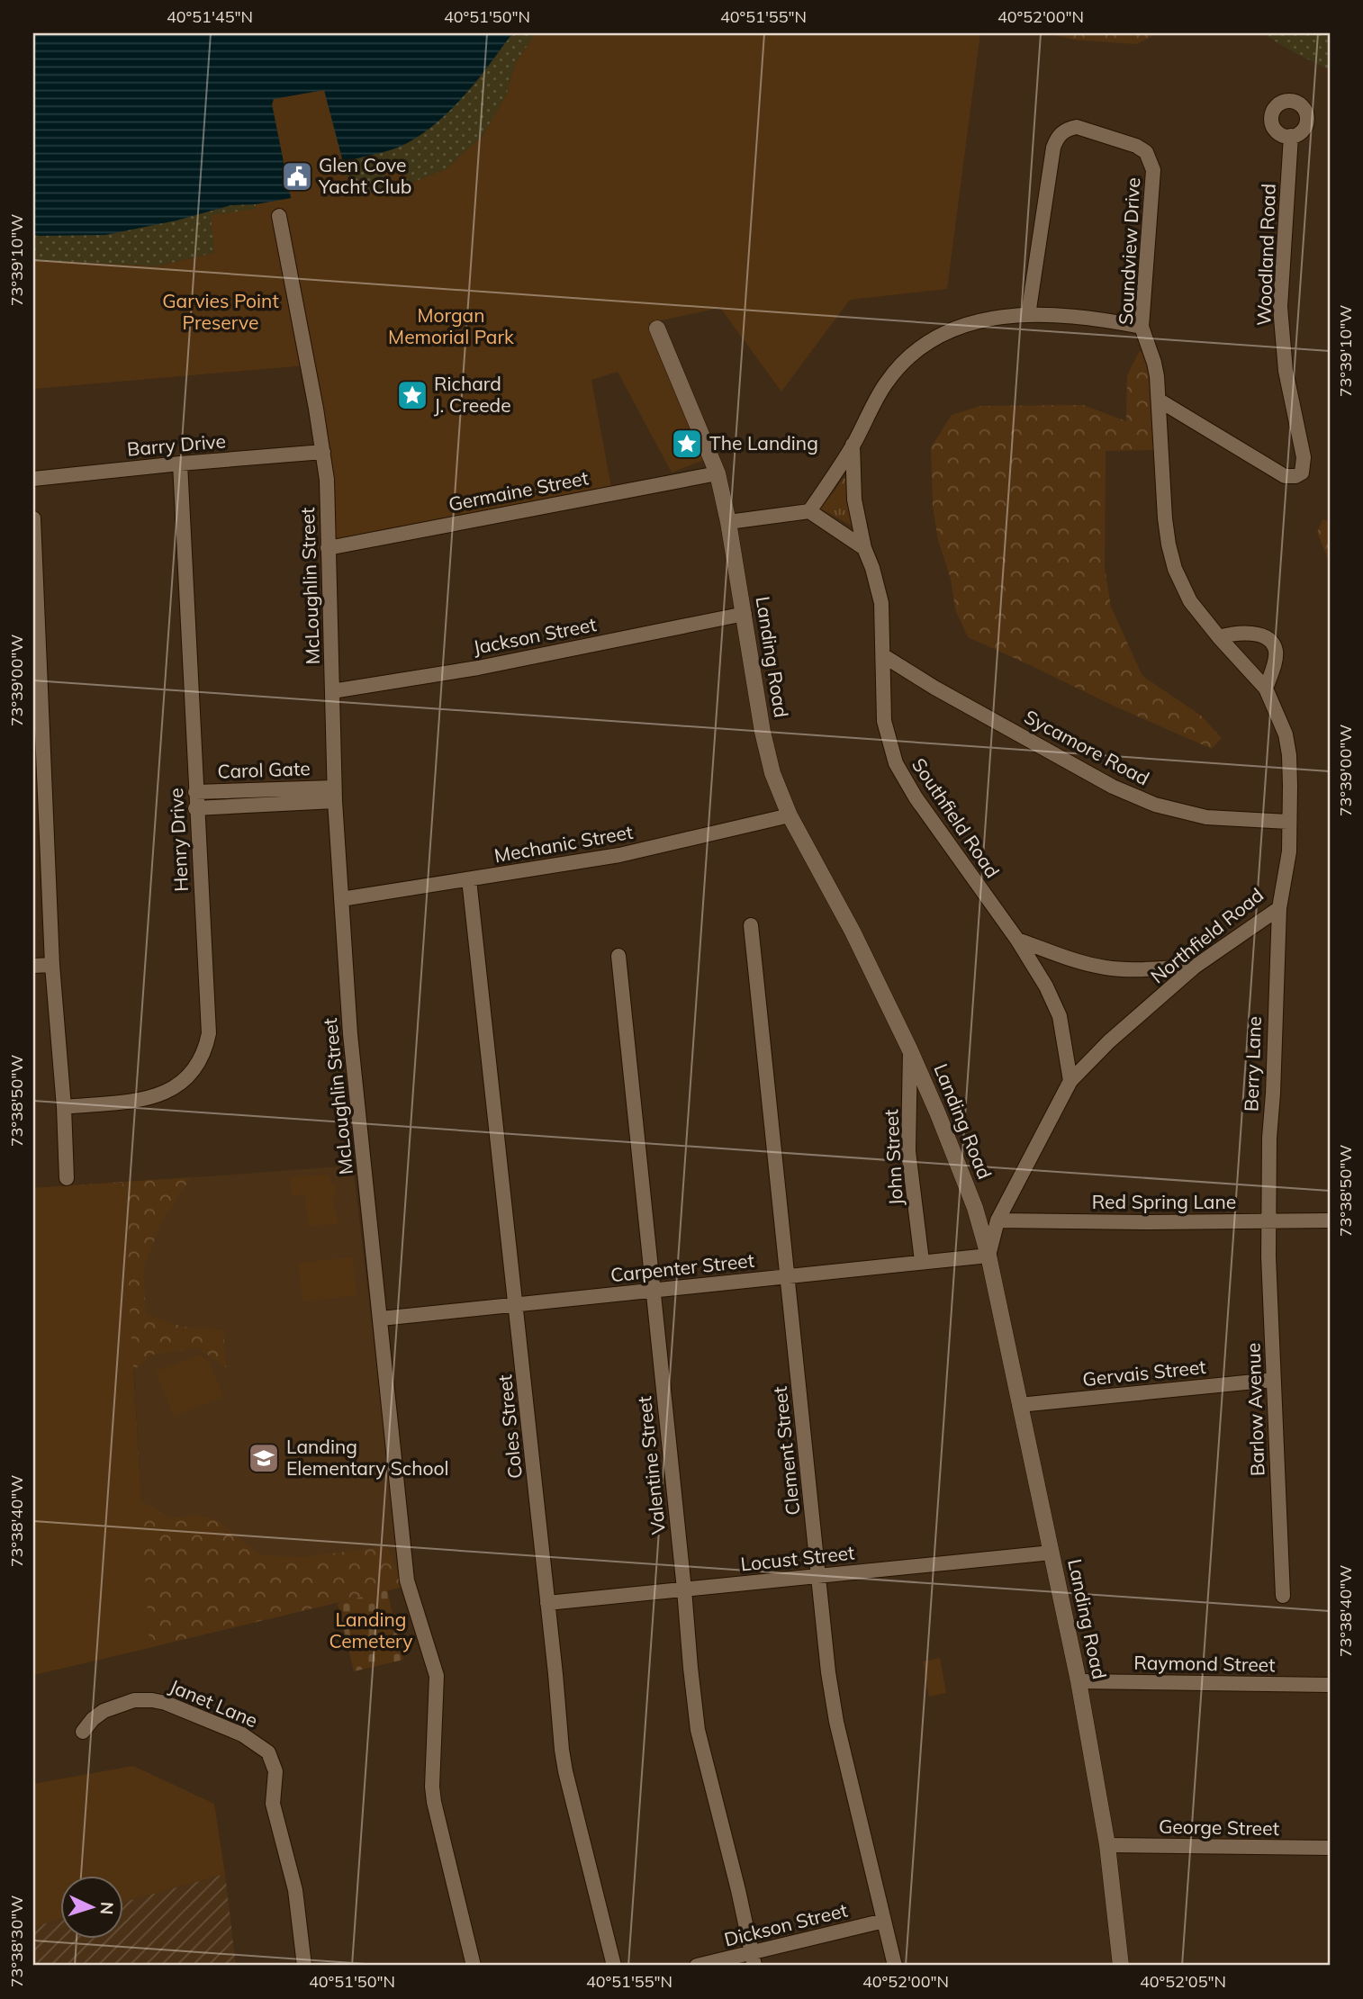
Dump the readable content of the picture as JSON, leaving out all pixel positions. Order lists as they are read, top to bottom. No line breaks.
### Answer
{"streets":{"street":["Soundview Drive","Woodland Road","Barry Drive","Germaine Street","McLoughlin Street","Jackson Street","Landing Road","Sycamore Road","Carol Gate","Southfield Road","Henry Drive","Mechanic Street","Northfield Road","Berry Lane","John Street","Red Spring Lane","Carpenter Street","Gervais Street","Barlow Avenue","Coles Street","Clement Street","Valentine Street","Locust Street","Raymond Street","Janet Lane","George Street","Dickson Street"]},"crossings":[["Soundview Drive","Woodland Road"],["Soundview Drive","Northfield Road"],["Woodland Road","Northfield Road"],["Barry Drive","McLoughlin Street"],["Barry Drive","Henry Drive"],["Germaine Street","McLoughlin Street"],["Germaine Street","Landing Road"],["McLoughlin Street","Jackson Street"],["McLoughlin Street","Carol Gate"],["McLoughlin Street","Mechanic Street"],["McLoughlin Street","Carpenter Street"],["Jackson Street","Landing Road"],["Landing Road","Mechanic Street"],["Landing Road","Northfield Road"],["Landing Road","John Street"],["Landing Road","Carpenter Street"],["Landing Road","Gervais Street"],["Landing Road","Locust Street"],["Landing Road","Raymond Street"],["Landing Road","George Street"],["Sycamore Road","Southfield Road"],["Sycamore Road","Northfield Road"],["Carol Gate","Henry Drive"],["Southfield Road","Northfield Road"],["Mechanic Street","Coles Street"],["Northfield Road","Berry Lane"],["Northfield Road","Red Spring Lane"],["Northfield Road","Carpenter Street"],["Berry Lane","Red Spring Lane"],["Berry Lane","Barlow Avenue"],["John Street","Carpenter Street"],["Red Spring Lane","Barlow Avenue"],["Carpenter Street","Coles Street"],["Carpenter Street","Clement Street"],["Carpenter Street","Valentine Street"],["Gervais Street","Barlow Avenue"],["Coles Street","Locust Street"],["Clement Street","Locust Street"],["Clement Street","Dickson Street"],["Valentine Street","Locust Street"],["Valentine Street","Dickson Street"]],"parks":["Garvies Point Preserve","Morgan Memorial Park","Landing Cemetery"],"places":{"public building":["Glen Cove Yacht Club"],"place":["Richard J. Creede","The Landing"],"school or university":["Landing Elementary School"]},"north":"right","coordinates":["40°51'45\"N","40°51'50\"N","40°51'55\"N","40°52'00\"N","73°39'10\"W","73°39'00\"W","73°38'50\"W","73°38'40\"W","73°38'30\"W","40°52'05\"N"]}
